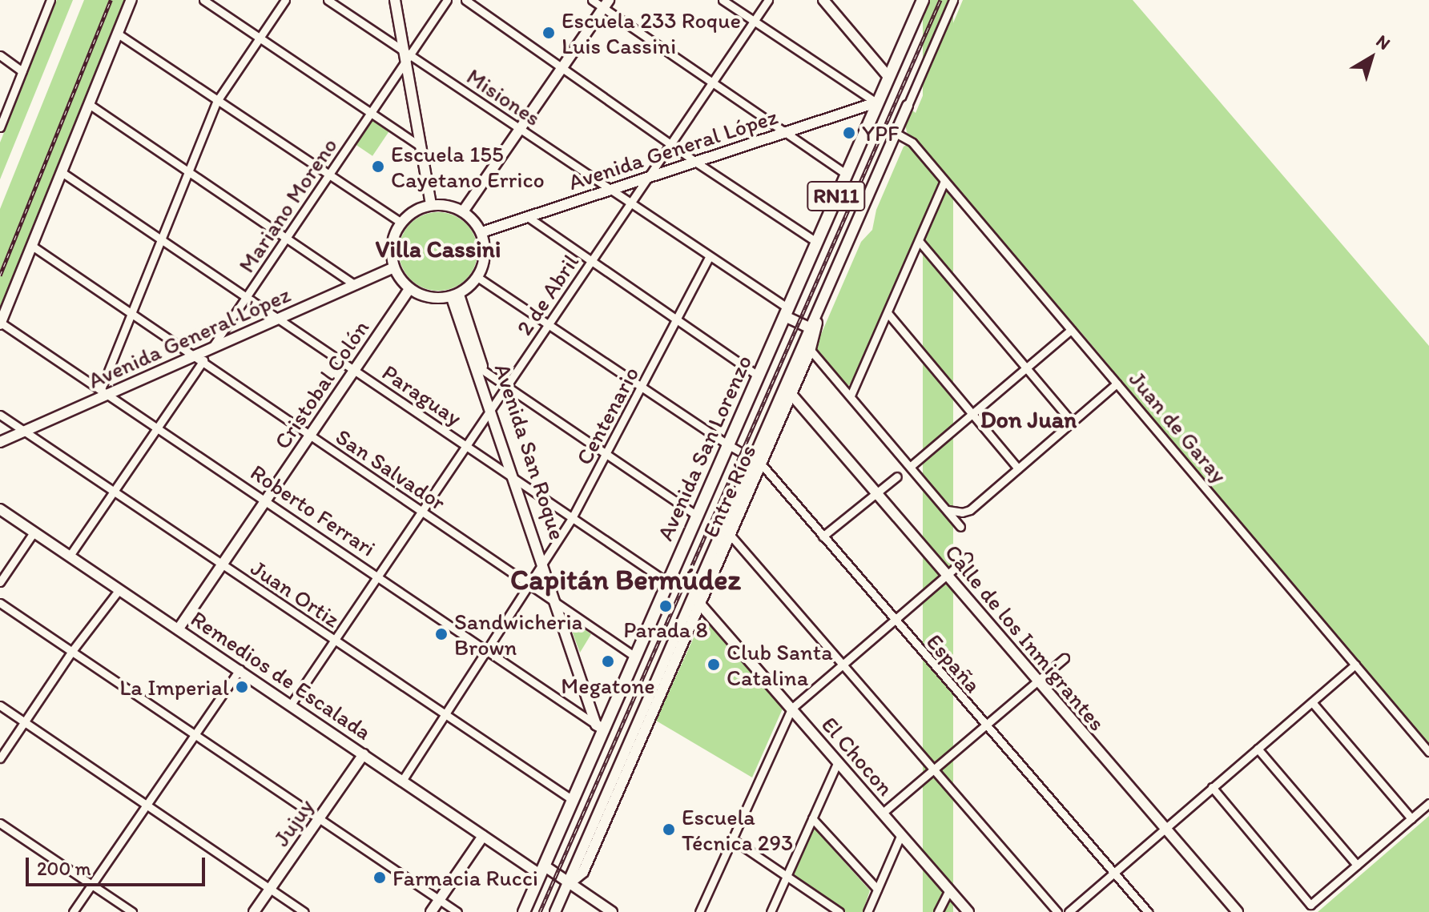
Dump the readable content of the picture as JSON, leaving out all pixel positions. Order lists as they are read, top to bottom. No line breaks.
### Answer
{"streets":{"main road":["RN11","Avenida San Lorenzo"],"street":["Misiones","Avenida General López","Mariano Moreno","2 de Abril","Cristobal Colón","Paraguay","Centenario","Juan de Garay","Avenida San Roque","San Salvador","Entre Ríos","Roberto Ferrari","Juan Ortiz","Calle de los Inmigrantes","España","Remedios de Escalada","El Chocon","Jujuy"]},"crossings":[["Misiones","Avenida General López"],["Misiones","Mariano Moreno"],["Misiones","2 de Abril"],["Misiones","Centenario"],["Misiones","Avenida San Lorenzo"],["Avenida General López","Mariano Moreno"],["Avenida General López","2 de Abril"],["Avenida General López","Cristobal Colón"],["Avenida General López","Paraguay"],["Avenida General López","Avenida San Lorenzo"],["Avenida General López","Avenida San Roque"],["Avenida General López","San Salvador"],["Avenida General López","Roberto Ferrari"],["Avenida General López","Juan Ortiz"],["Avenida General López","España"],["Mariano Moreno","Paraguay"],["Mariano Moreno","San Salvador"],["Mariano Moreno","Roberto Ferrari"],["Mariano Moreno","Juan Ortiz"],["Mariano Moreno","Remedios de Escalada"],["2 de Abril","Paraguay"],["2 de Abril","Avenida San Roque"],["2 de Abril","San Salvador"],["2 de Abril","Roberto Ferrari"],["2 de Abril","Juan Ortiz"],["2 de Abril","España"],["2 de Abril","Remedios de Escalada"],["Cristobal Colón","Paraguay"],["Cristobal Colón","Avenida San Roque"],["Cristobal Colón","San Salvador"],["Cristobal Colón","Roberto Ferrari"],["Cristobal Colón","Juan Ortiz"],["Cristobal Colón","España"],["Cristobal Colón","Remedios de Escalada"],["Paraguay","Centenario"],["Paraguay","Avenida San Lorenzo"],["Paraguay","Avenida San Roque"],["Centenario","Avenida San Roque"],["Centenario","San Salvador"],["Centenario","Roberto Ferrari"],["Centenario","Juan Ortiz"],["Centenario","España"],["Centenario","Remedios de Escalada"],["Juan de Garay","Entre Ríos"],["Avenida San Lorenzo","Avenida San Roque"],["Avenida San Lorenzo","San Salvador"],["Avenida San Lorenzo","Roberto Ferrari"],["Avenida San Lorenzo","Juan Ortiz"],["Avenida San Lorenzo","España"],["Avenida San Lorenzo","Remedios de Escalada"],["Avenida San Roque","San Salvador"],["Avenida San Roque","Roberto Ferrari"],["Avenida San Roque","España"],["Entre Ríos","Calle de los Inmigrantes"],["Entre Ríos","España"],["Entre Ríos","Remedios de Escalada"],["Entre Ríos","El Chocon"],["Remedios de Escalada","Jujuy"]],"districts":["Villa Cassini","Don Juan","Capitán Bermúdez"],"places":["Escuela 233 Roque Luis Cassini","YPF","Escuela 155 Cayetano Errico","Parada 8","Sandwicheria Brown","Megatone","Club Santa Catalina","La Imperial","Escuela Técnica 293","Farmacia Rucci"],"scale_bar":"200 m","north":"top right"}
